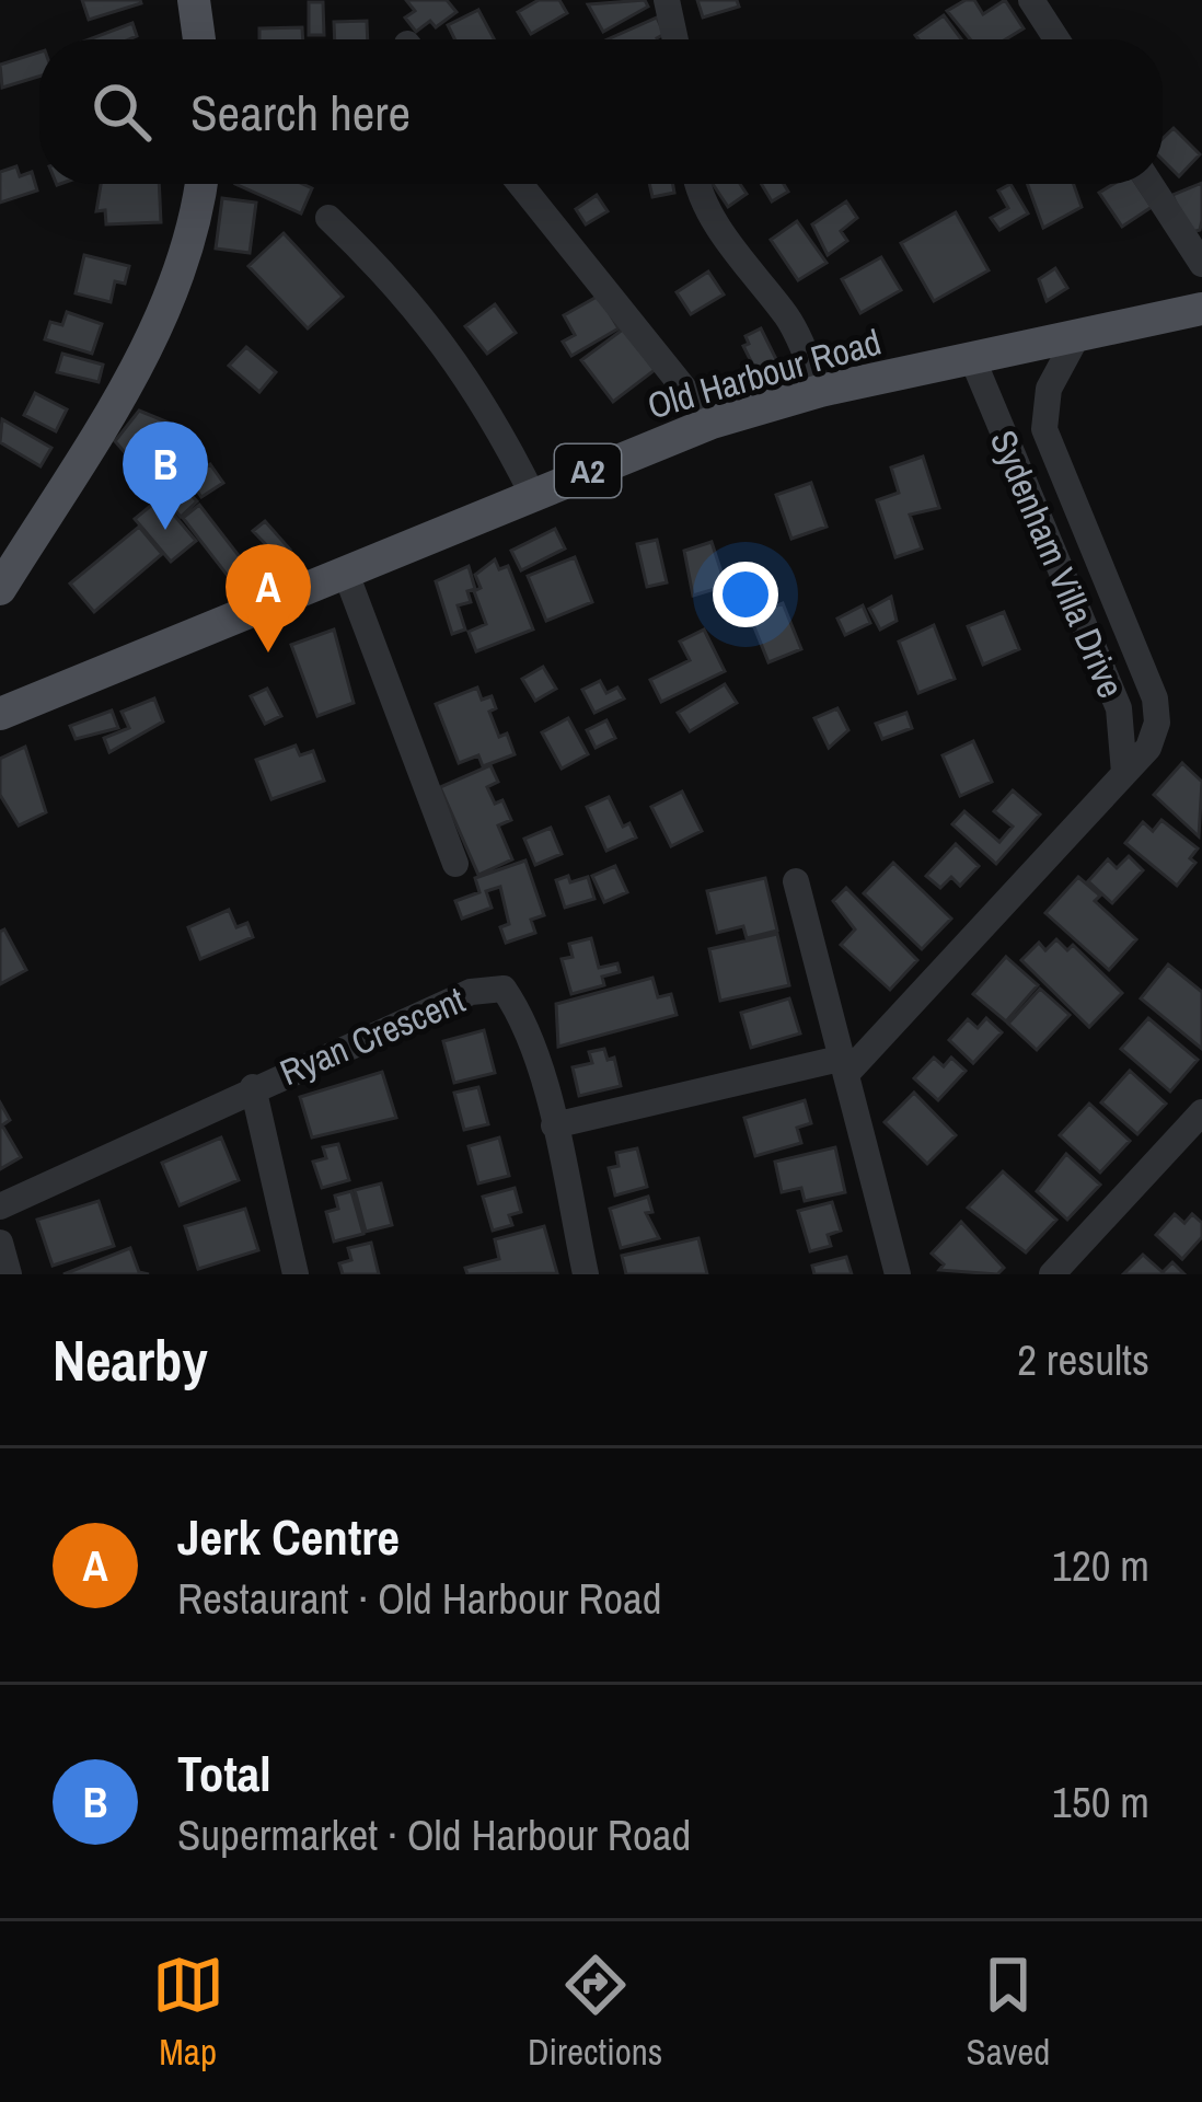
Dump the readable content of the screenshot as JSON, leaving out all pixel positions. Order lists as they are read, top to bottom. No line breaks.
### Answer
{"streets":{"main road":["Old Harbour Road","A2"],"street":["Sydenham Villa Drive","Ryan Crescent"]},"crossings":[["Old Harbour Road","Sydenham Villa Drive"]],"page":{"search":"Search here","pins":["B","A"],"heading":["Nearby","2 results"],"list":[{"mark":"A","name":"Jerk Centre","note":"Restaurant · Old Harbour Road","value":"120 m"},{"mark":"B","name":"Total","note":"Supermarket · Old Harbour Road","value":"150 m"}],"nav":["Map","Directions","Saved"]}}
